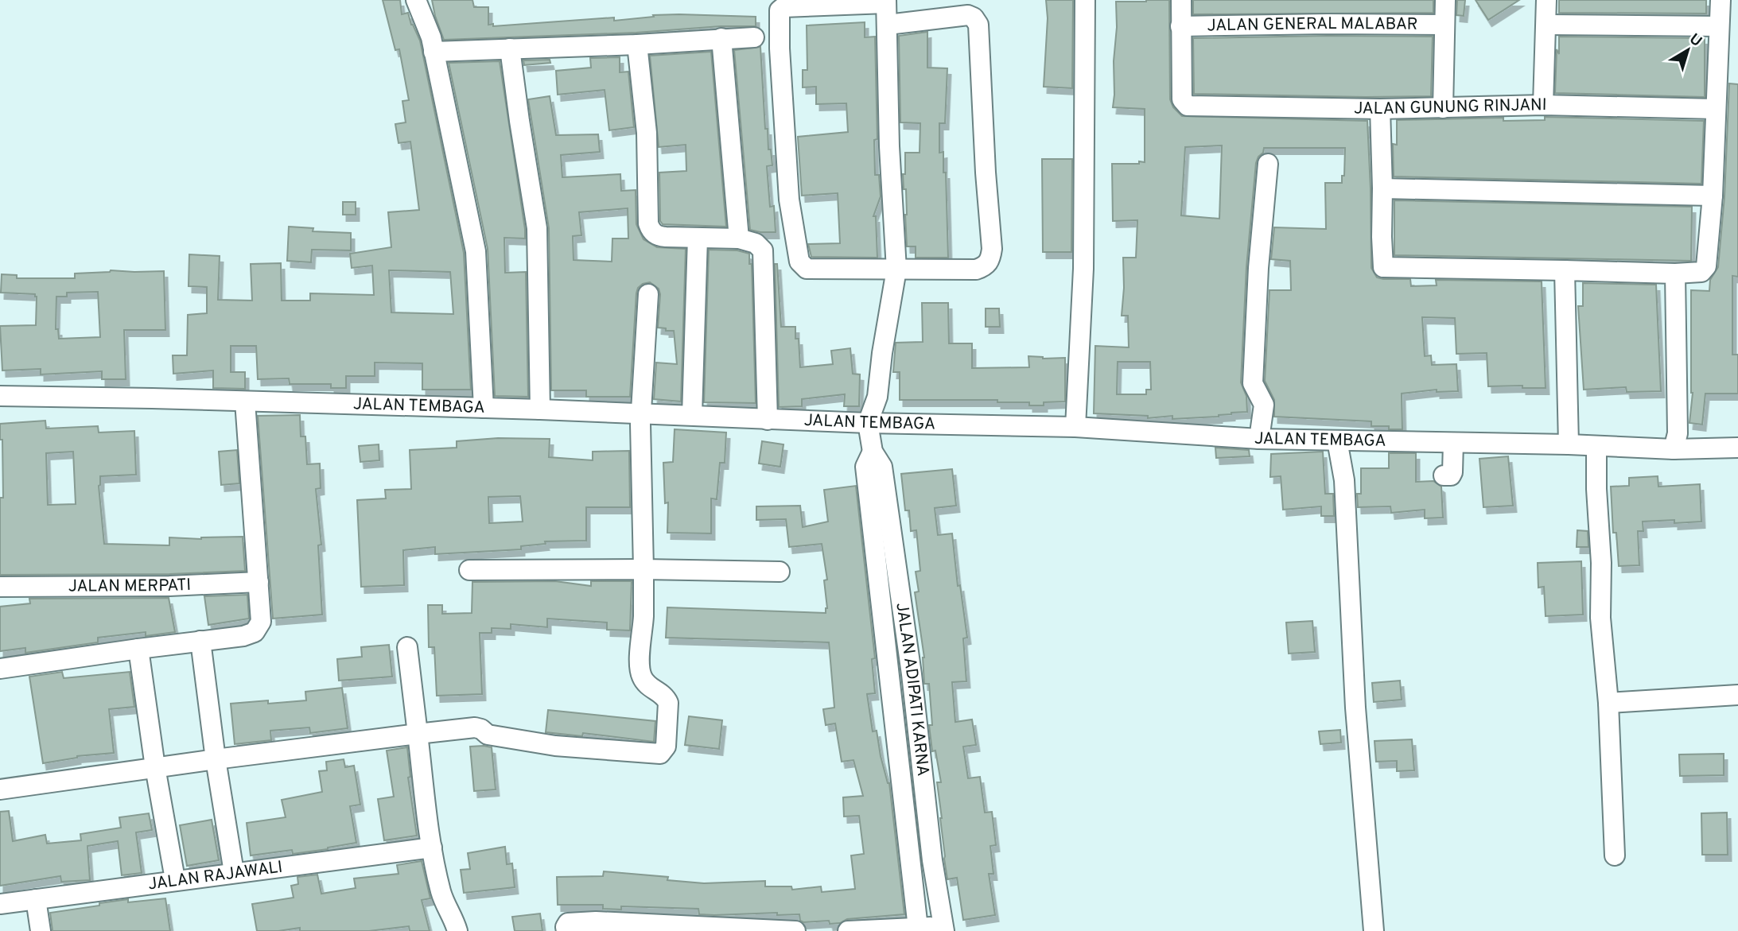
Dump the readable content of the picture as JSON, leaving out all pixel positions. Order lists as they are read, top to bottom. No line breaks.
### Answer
{"streets":{"street":["JALAN GENERAL MALABAR","JALAN GUNUNG RINJANI","JALAN TEMBAGA","JALAN MERPATI","JALAN ADIPATI KARNA","JALAN RAJAWALI"]},"crossings":[["JALAN GENERAL MALABAR","JALAN GUNUNG RINJANI"],["JALAN TEMBAGA","JALAN ADIPATI KARNA"]],"north":"top right"}
